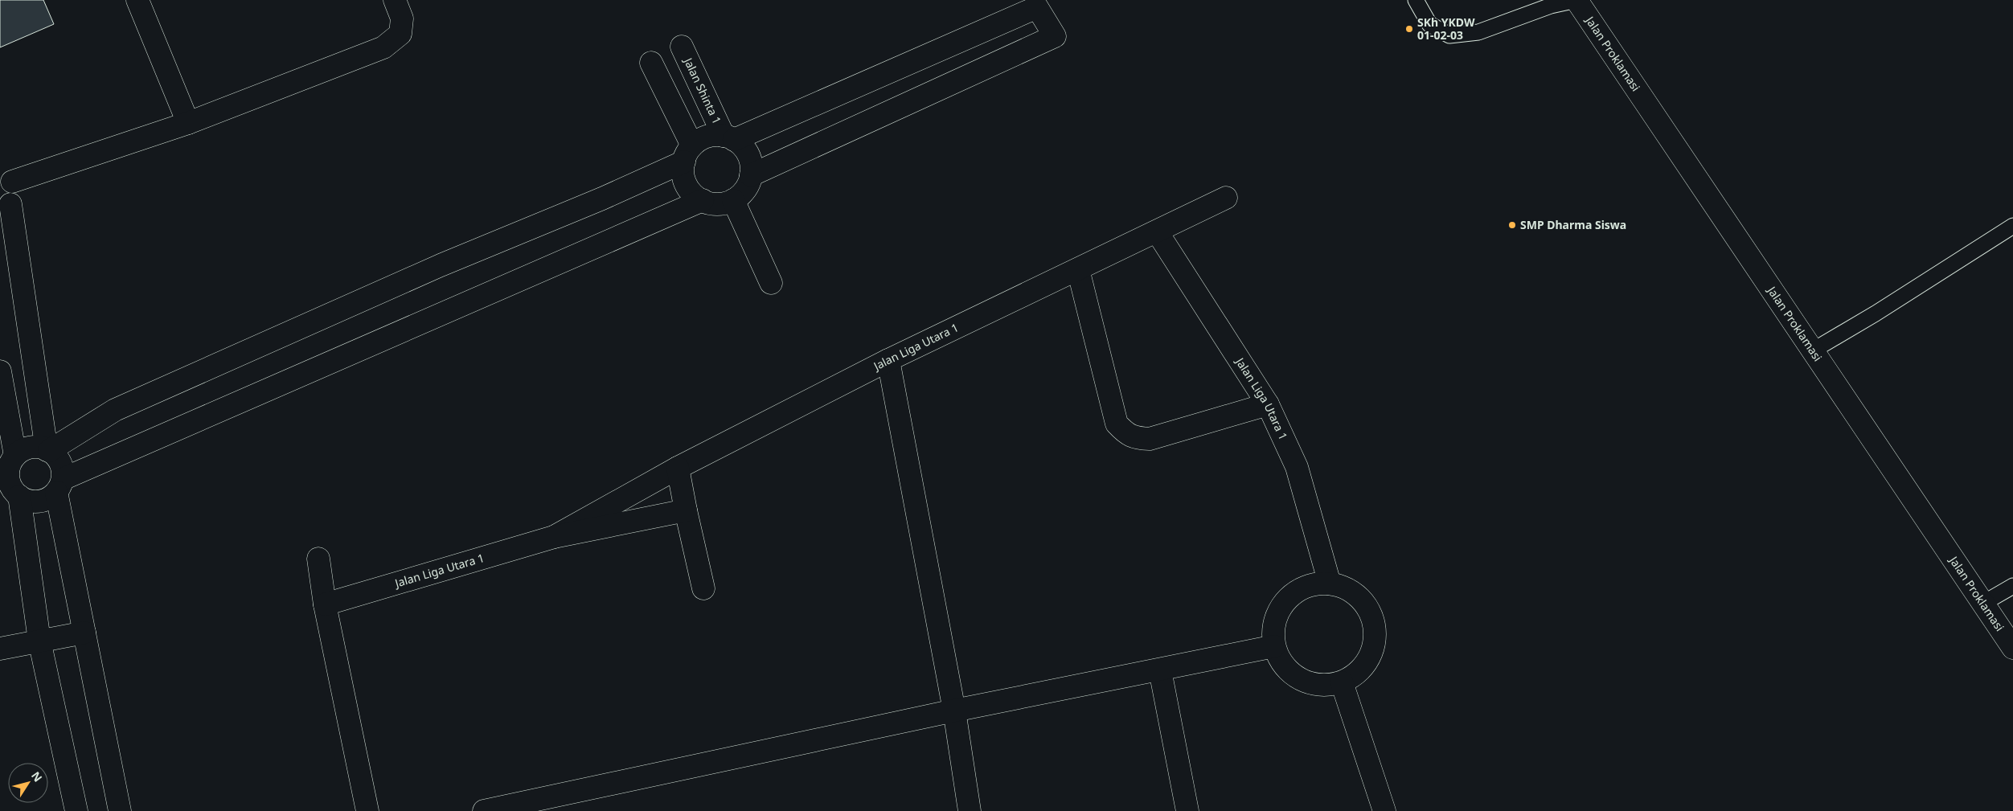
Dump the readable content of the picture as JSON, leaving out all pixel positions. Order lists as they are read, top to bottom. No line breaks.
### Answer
{"streets":{"street":["Jalan Proklamasi","Jalan Shinta 1","Jalan Liga Utara 1"]},"places":["SKh YKDW 01-02-03","SMP Dharma Siswa"],"north":"top right"}
